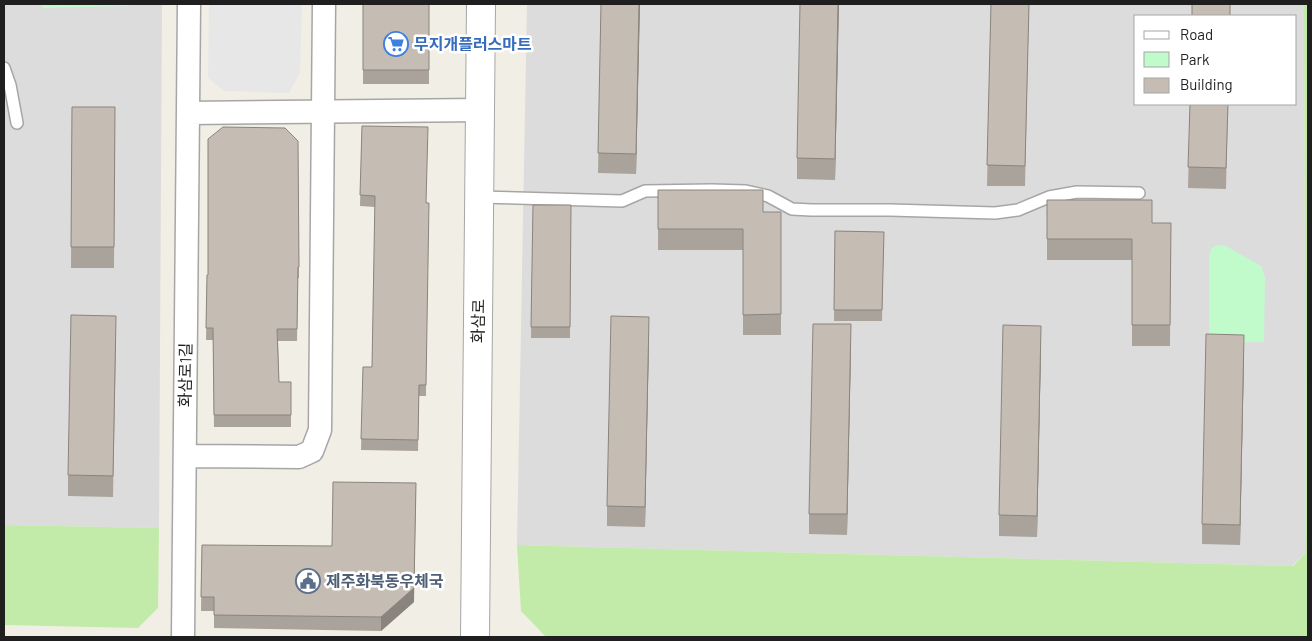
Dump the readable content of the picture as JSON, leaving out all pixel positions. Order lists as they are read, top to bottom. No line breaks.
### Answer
{"streets":{"street":["화삼로","화삼로1길"]},"places":{"supermarket":["무지개플러스마트"],"public building":["제주화북동우체국"]},"legend":["Road","Park","Building"]}
